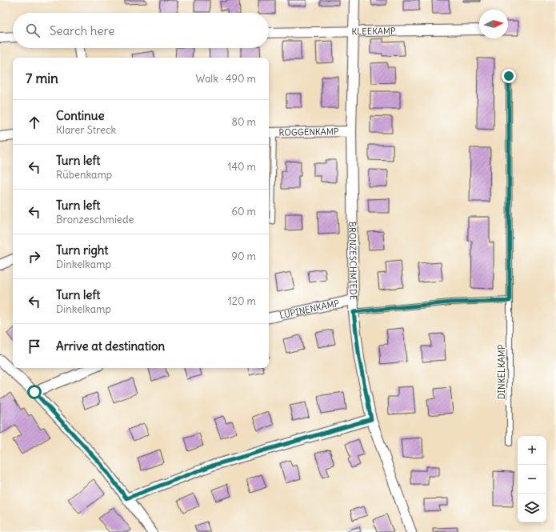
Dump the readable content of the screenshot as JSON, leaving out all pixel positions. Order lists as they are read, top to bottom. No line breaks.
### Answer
{"streets":{"street":["KLEEKAMP","ROGGENKAMP","BRONZESCHMIEDE","LUPINENKAMP"],"lane":["DINKELKAMP"]},"crossings":[["KLEEKAMP","BRONZESCHMIEDE"],["ROGGENKAMP","BRONZESCHMIEDE"],["BRONZESCHMIEDE","LUPINENKAMP"]],"north":"right","page":{"search":"Search here","heading":["7 min","Walk · 490 m"],"list":[["Continue","Klarer Streck","80 m"],["Turn left","Rübenkamp","140 m"],["Turn left","Bronzeschmiede","60 m"],["Turn right","Dinkelkamp","90 m"],["Turn left","Dinkelkamp","120 m"],"Arrive at destination"],"map_buttons":["+","−"]}}
